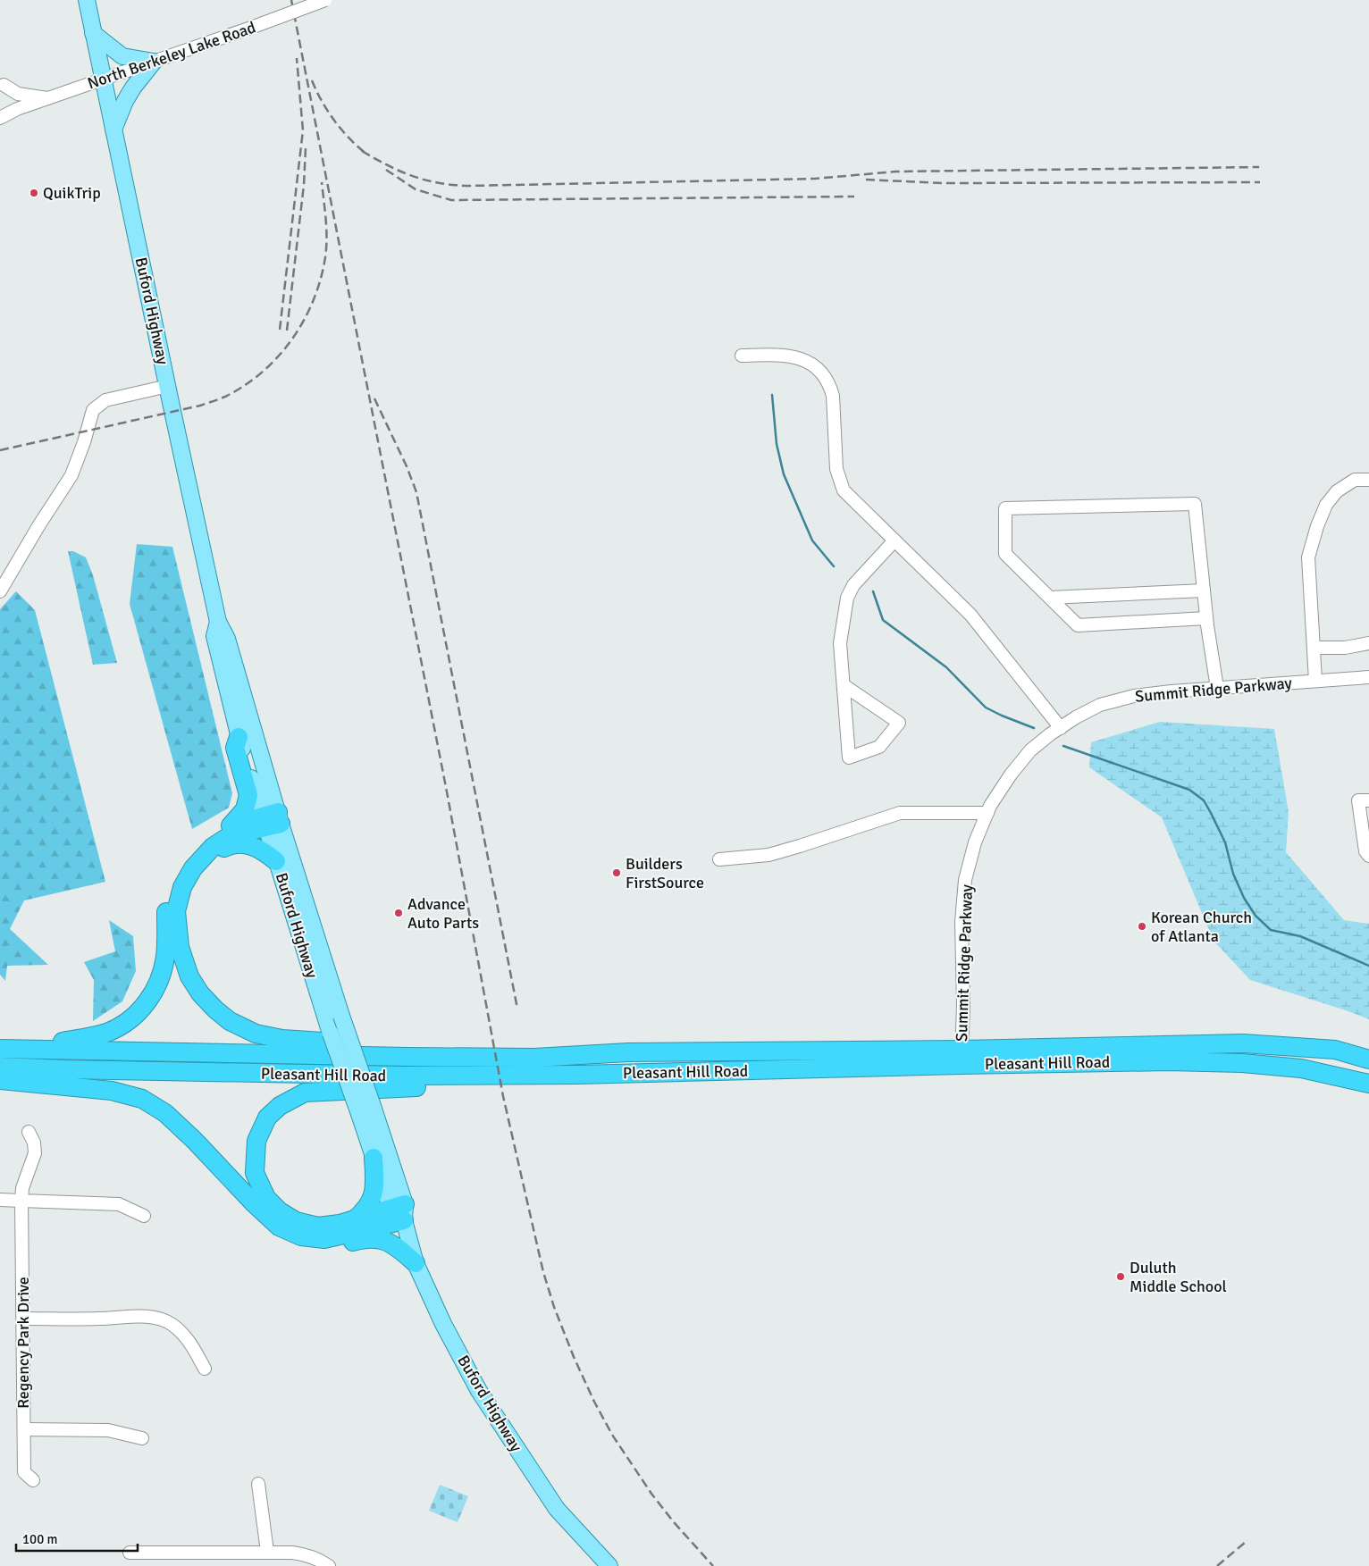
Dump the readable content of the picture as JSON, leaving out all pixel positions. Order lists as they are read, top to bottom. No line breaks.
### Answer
{"streets":{"highway":["Pleasant Hill Road"],"main road":["Buford Highway"],"street":["North Berkeley Lake Road","Summit Ridge Parkway","Regency Park Drive"]},"crossings":[["North Berkeley Lake Road","Buford Highway"],["Summit Ridge Parkway","Pleasant Hill Road"]],"places":["QuikTrip","Builders FirstSource","Advance Auto Parts","Korean Church of Atlanta","Duluth Middle School"],"scale_bar":"100 m"}
